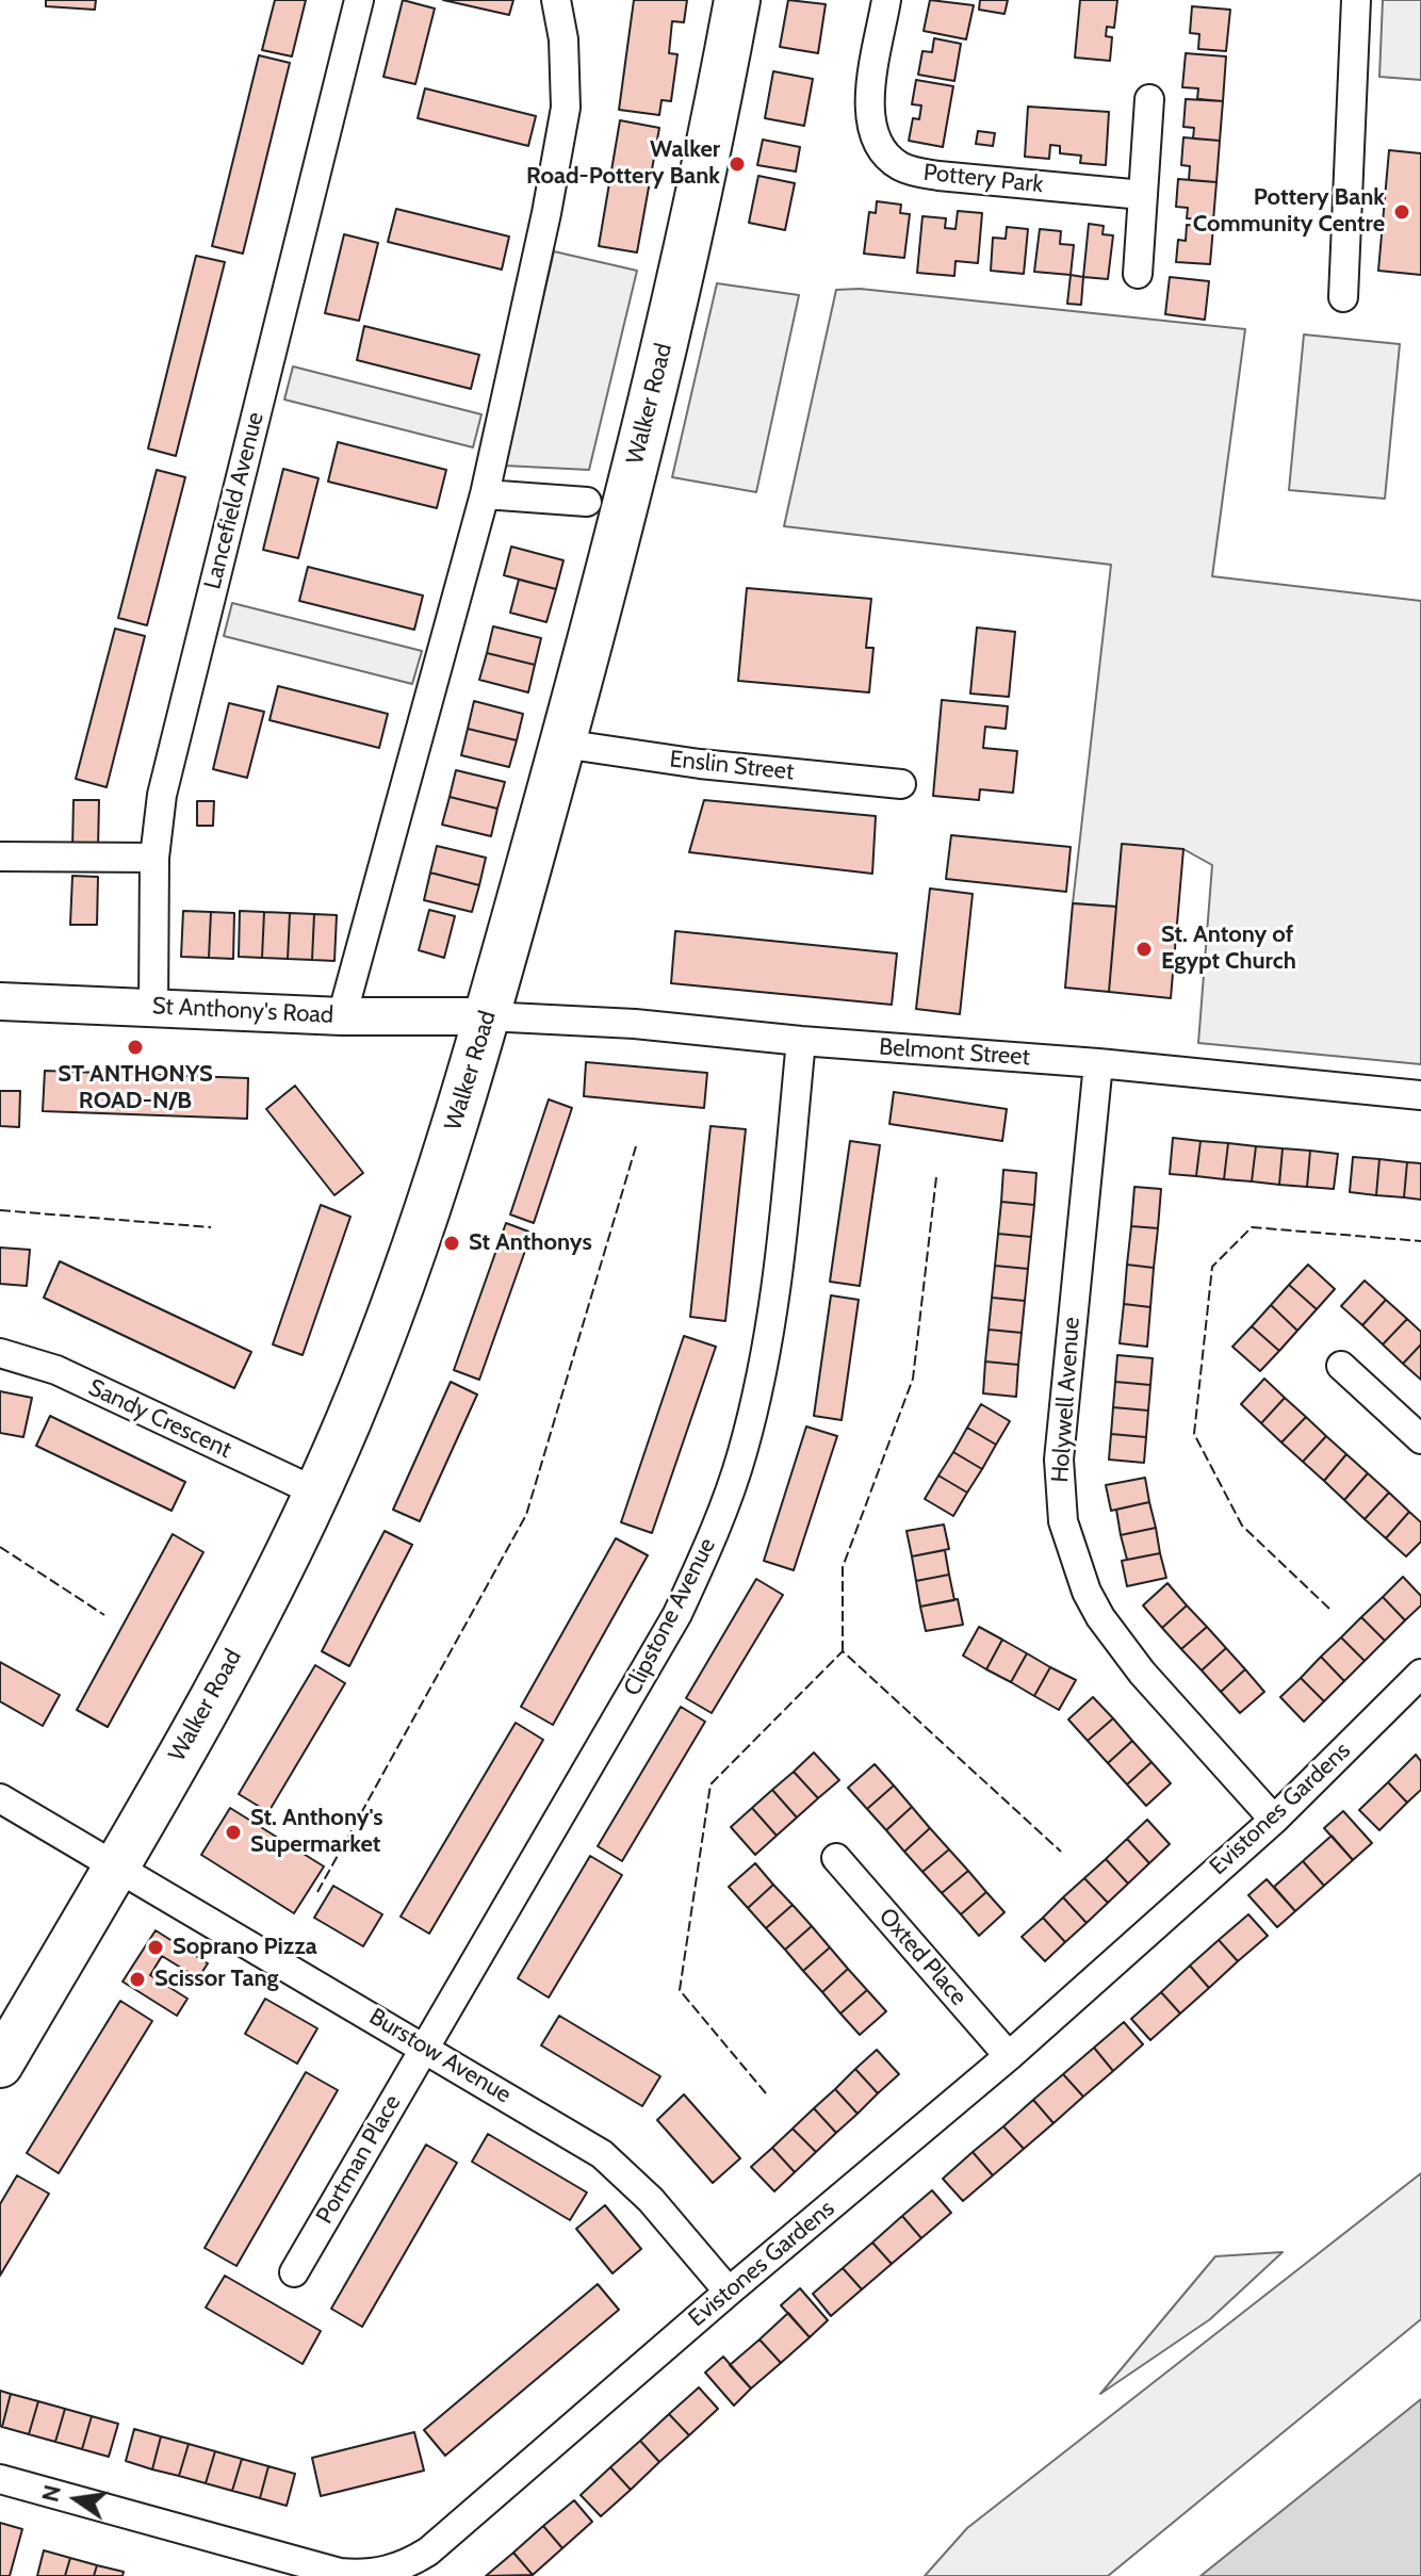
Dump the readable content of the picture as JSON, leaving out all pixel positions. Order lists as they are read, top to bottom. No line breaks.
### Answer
{"streets":{"main road":["Walker Road"],"street":["Pottery Park","Lancefield Avenue","Enslin Street","St Anthony's Road","Belmont Street","Holywell Avenue","Sandy Crescent","Clipstone Avenue","Evistones Gardens","Oxted Place","Burstow Avenue","Portman Place"]},"crossings":[["Walker Road","Enslin Street"],["Walker Road","St Anthony's Road"],["Walker Road","Belmont Street"],["Walker Road","Sandy Crescent"],["Walker Road","Burstow Avenue"],["Lancefield Avenue","St Anthony's Road"],["St Anthony's Road","Belmont Street"],["Belmont Street","Holywell Avenue"],["Belmont Street","Clipstone Avenue"],["Holywell Avenue","Evistones Gardens"],["Clipstone Avenue","Burstow Avenue"],["Clipstone Avenue","Portman Place"],["Evistones Gardens","Oxted Place"],["Evistones Gardens","Burstow Avenue"],["Burstow Avenue","Portman Place"]],"places":["Walker Road-Pottery Bank","Pottery Bank Community Centre","St. Antony of Egypt Church","ST ANTHONYS ROAD-N/B","St Anthonys","St. Anthony's Supermarket","Soprano Pizza","Scissor Tang"],"north":"left"}
